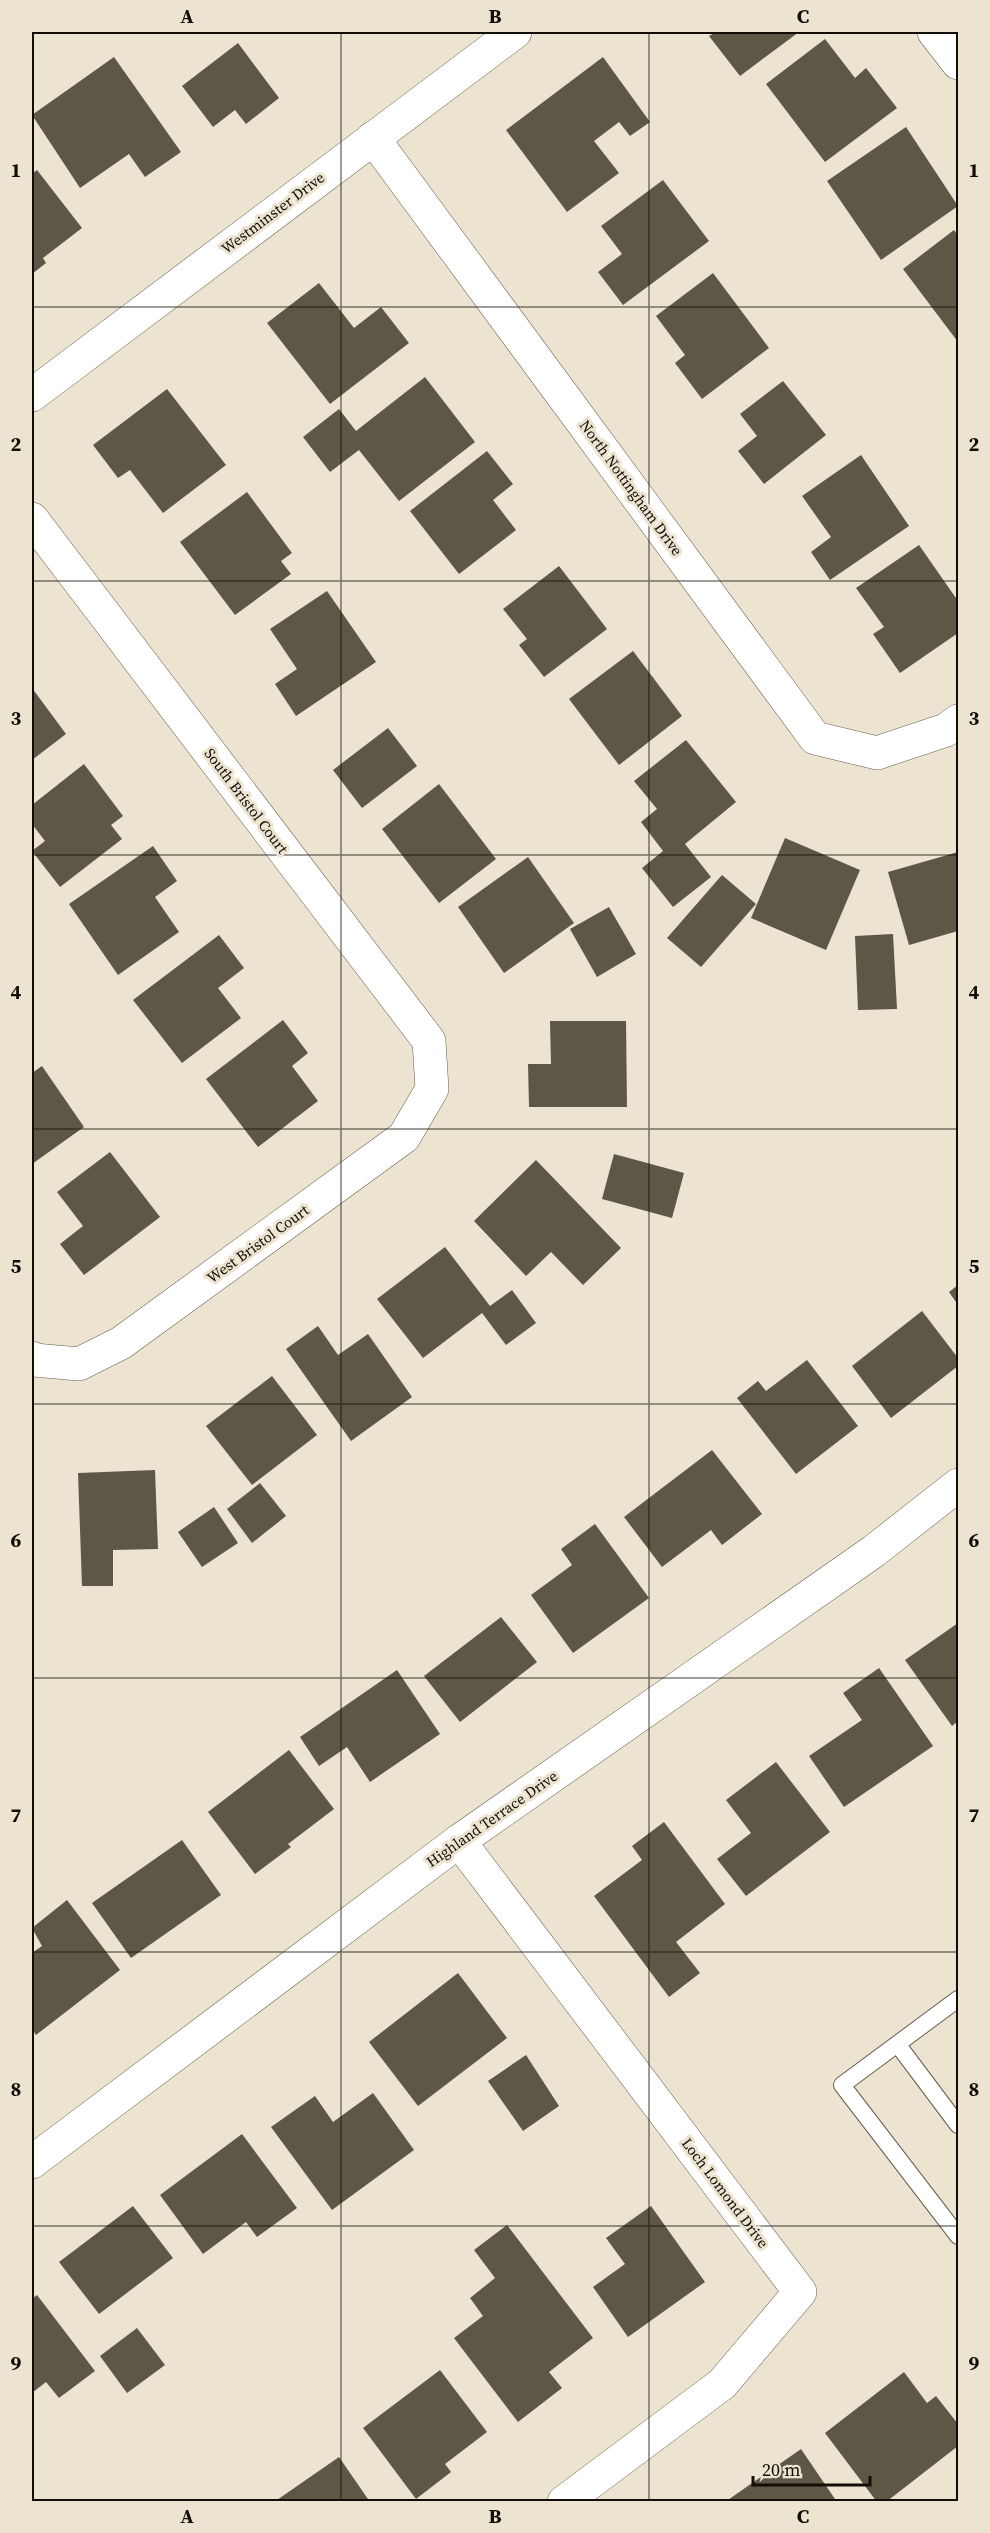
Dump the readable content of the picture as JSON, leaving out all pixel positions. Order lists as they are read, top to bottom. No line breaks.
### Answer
{"streets":{"street":["Westminster Drive","North Nottingham Drive","South Bristol Court","West Bristol Court","Highland Terrace Drive","Loch Lomond Drive"]},"crossings":[["Westminster Drive","North Nottingham Drive"],["South Bristol Court","West Bristol Court"],["Highland Terrace Drive","Loch Lomond Drive"]],"scale_bar":"20 m","grid":{"columns":["A","B","C"],"rows":["1","2","3","4","5","6","7","8","9"]}}
